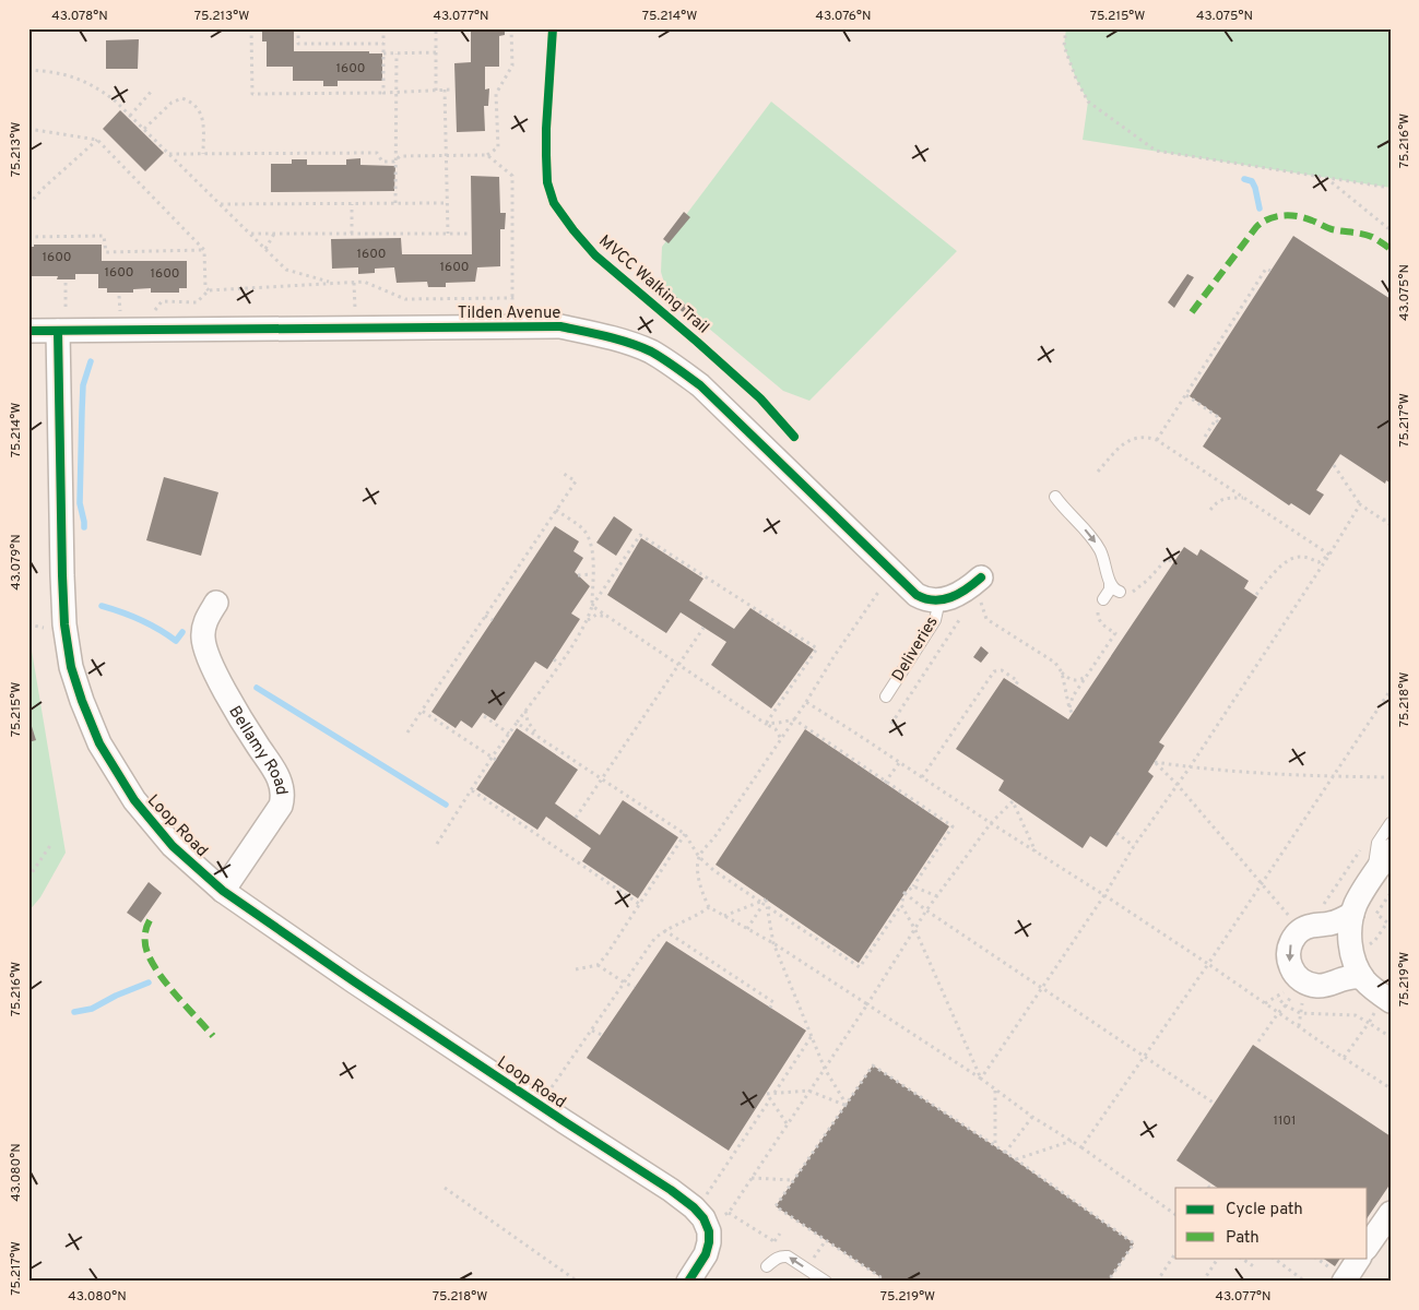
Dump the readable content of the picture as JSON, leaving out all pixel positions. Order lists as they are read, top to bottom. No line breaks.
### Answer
{"streets":{"street":["Tilden Avenue","Bellamy Road","Loop Road"],"lane":["Deliveries"],"cycle path":["MVCC Walking Trail"]},"crossings":[["Tilden Avenue","Deliveries"],["Tilden Avenue","Loop Road"],["Bellamy Road","Loop Road"]],"house_numbers":["1600","1600","1600","1600","1600","1600","1101"],"legend":["Cycle path","Path"],"coordinates":["43.078°N","75.213°W","43.077°N","75.214°W","43.076°N","75.215°W","43.075°N","75.216°W","75.217°W","43.079°N","75.218°W","75.219°W","43.080°N"]}
